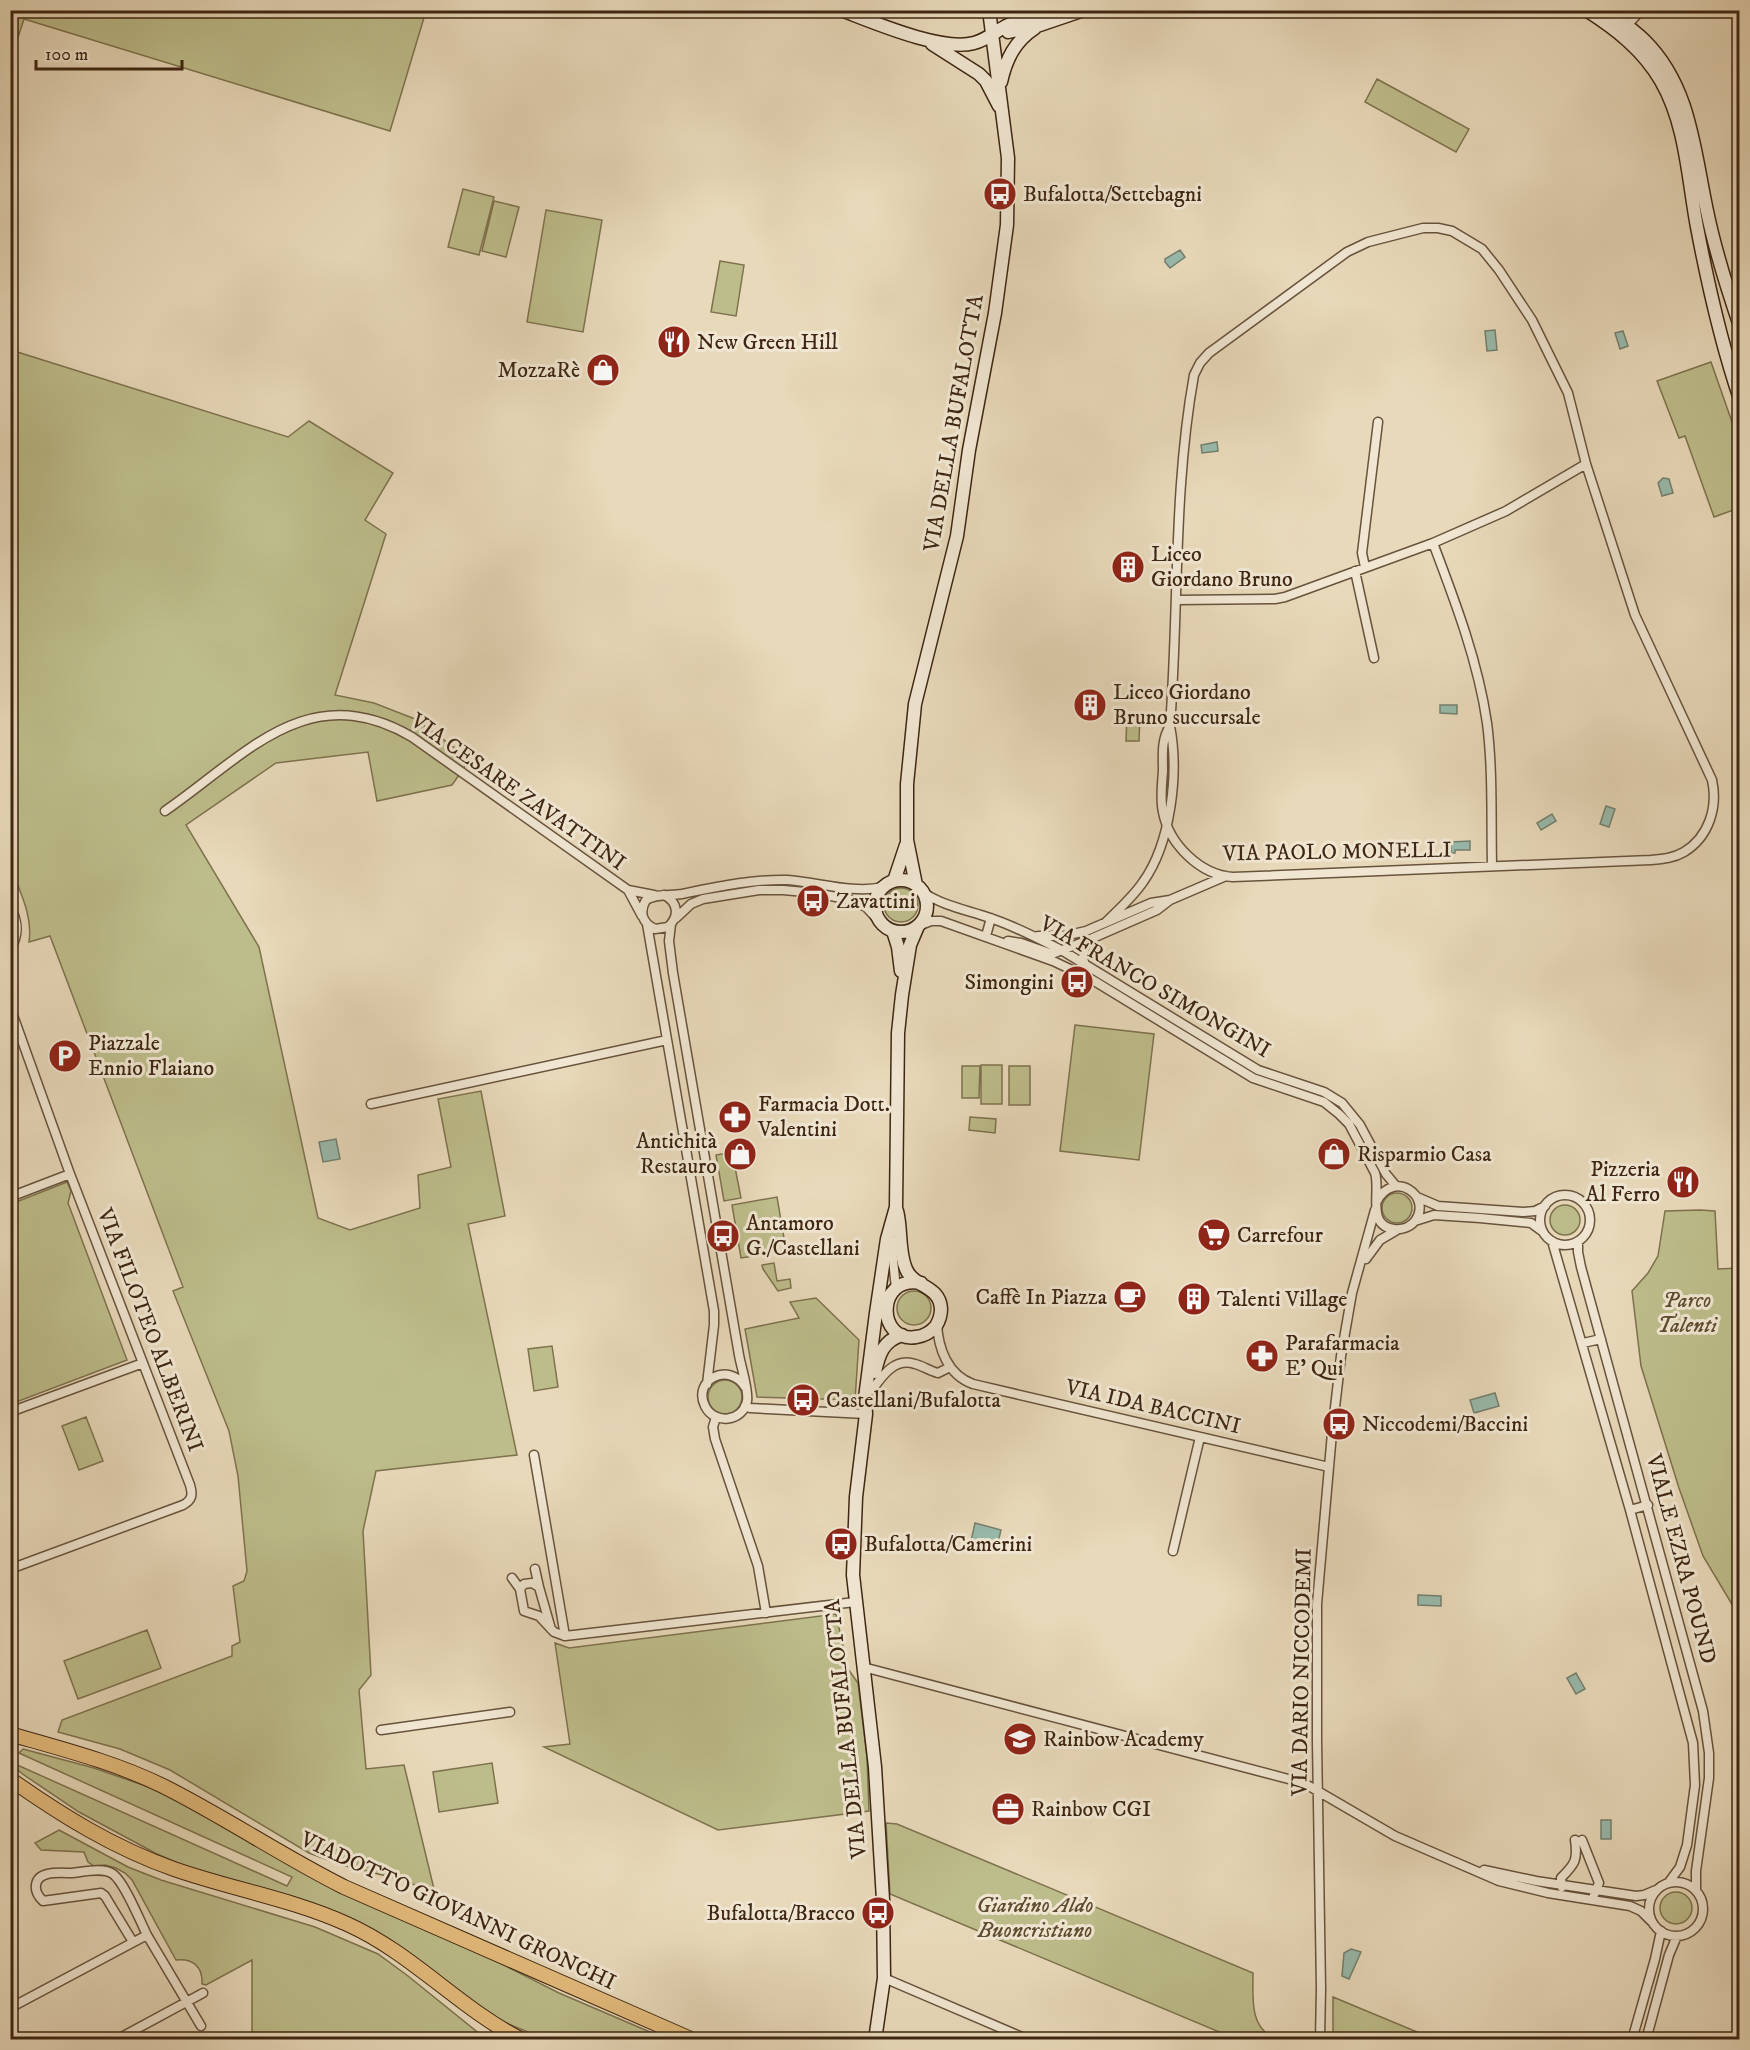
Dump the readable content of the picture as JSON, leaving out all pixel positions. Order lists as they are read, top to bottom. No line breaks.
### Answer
{"streets":{"main road":["VIADOTTO GIOVANNI GRONCHI"],"street":["VIA DELLA BUFALOTTA","VIA CESARE ZAVATTINI","VIA PAOLO MONELLI","VIA FRANCO SIMONGINI","VIA FILOTEO ALBERINI","VIA IDA BACCINI","VIALE EZRA POUND","VIA DARIO NICCODEMI"]},"crossings":[["VIA DELLA BUFALOTTA","VIA CESARE ZAVATTINI"],["VIA DELLA BUFALOTTA","VIA FRANCO SIMONGINI"],["VIA CESARE ZAVATTINI","VIA FRANCO SIMONGINI"],["VIA FRANCO SIMONGINI","VIA DARIO NICCODEMI"],["VIA IDA BACCINI","VIA DARIO NICCODEMI"]],"parks":["Parco Talenti","Giardino Aldo Buoncristiano"],"places":{"bus stop":["Bufalotta/Settebagni","Zavattini","Simongini","Antamoro G./Castellani","Castellani/Bufalotta","Niccodemi/Baccini","Bufalotta/Camerini","Bufalotta/Bracco"],"restaurant":["New Green Hill","Pizzeria Al Ferro"],"shop":["MozzaRè","Antichità Restauro","Risparmio Casa"],"building":["Liceo Giordano Bruno","Liceo Giordano Bruno succursale","Talenti Village"],"parking":["Piazzale Ennio Flaiano"],"pharmacy":["Farmacia Dott. Valentini","Parafarmacia E' Qui"],"supermarket":["Carrefour"],"cafe":["Caffè In Piazza"],"school or university":["Rainbow Academy"],"office":["Rainbow CGI"]},"scale_bar":"100 m"}
